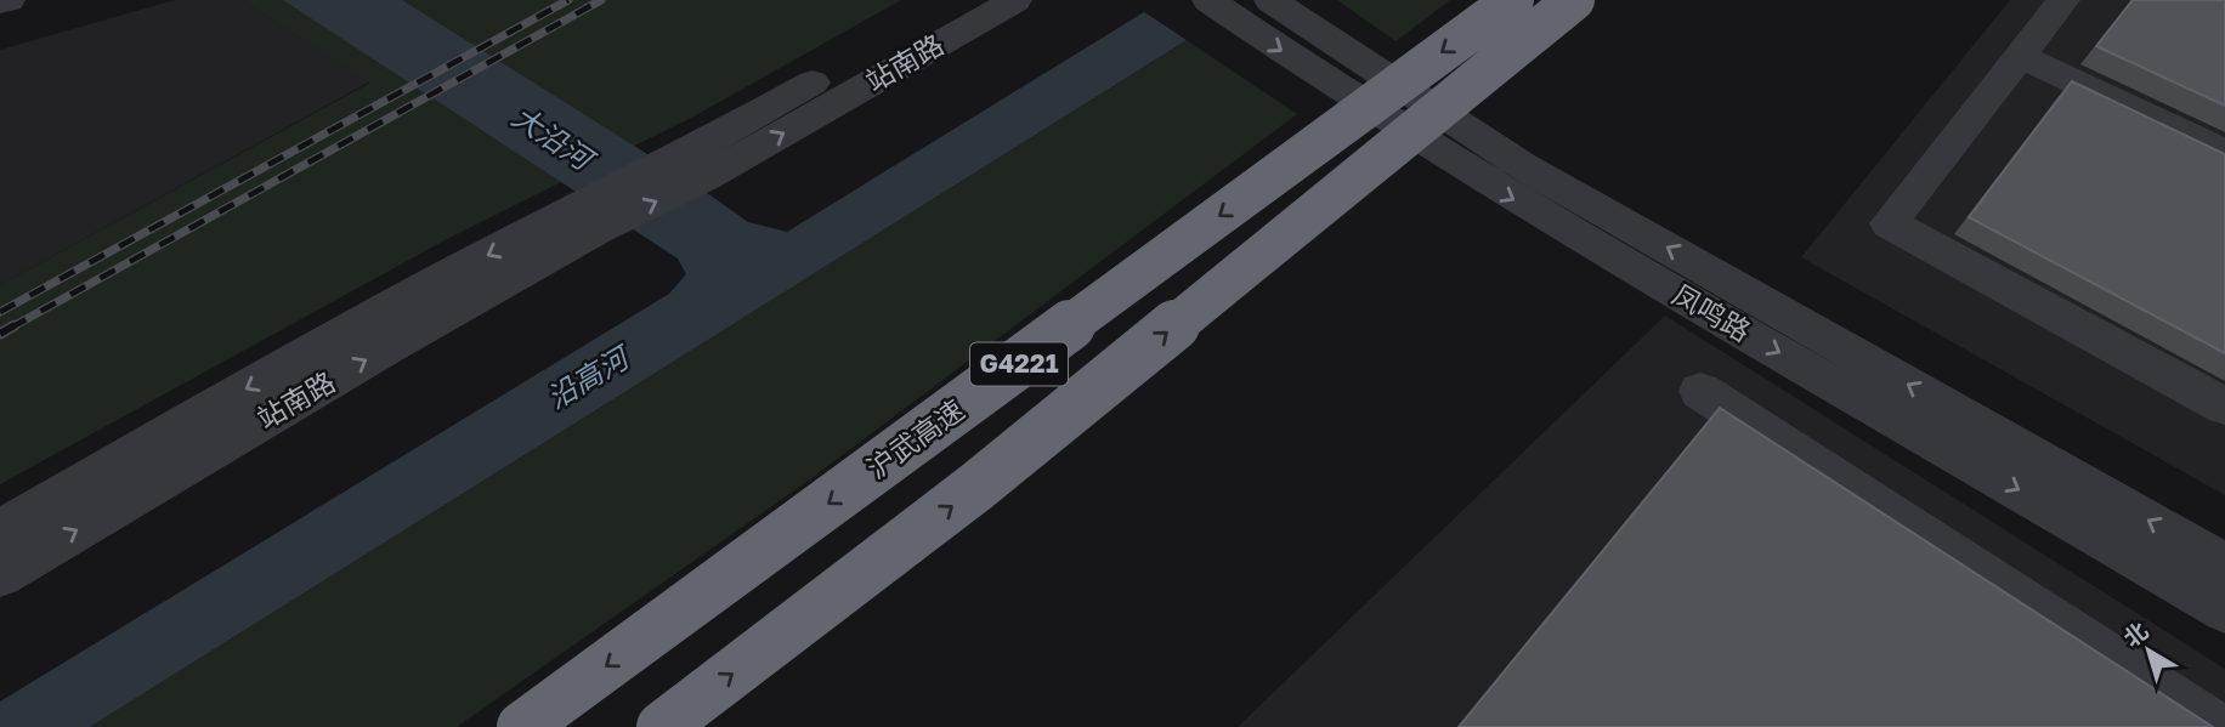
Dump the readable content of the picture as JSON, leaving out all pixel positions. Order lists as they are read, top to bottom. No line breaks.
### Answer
{"streets":{"highway":["G4221","沪武高速"],"street":["站南路","凤鸣路"]},"water":["大沿河","沿高河"],"north":"top left"}
